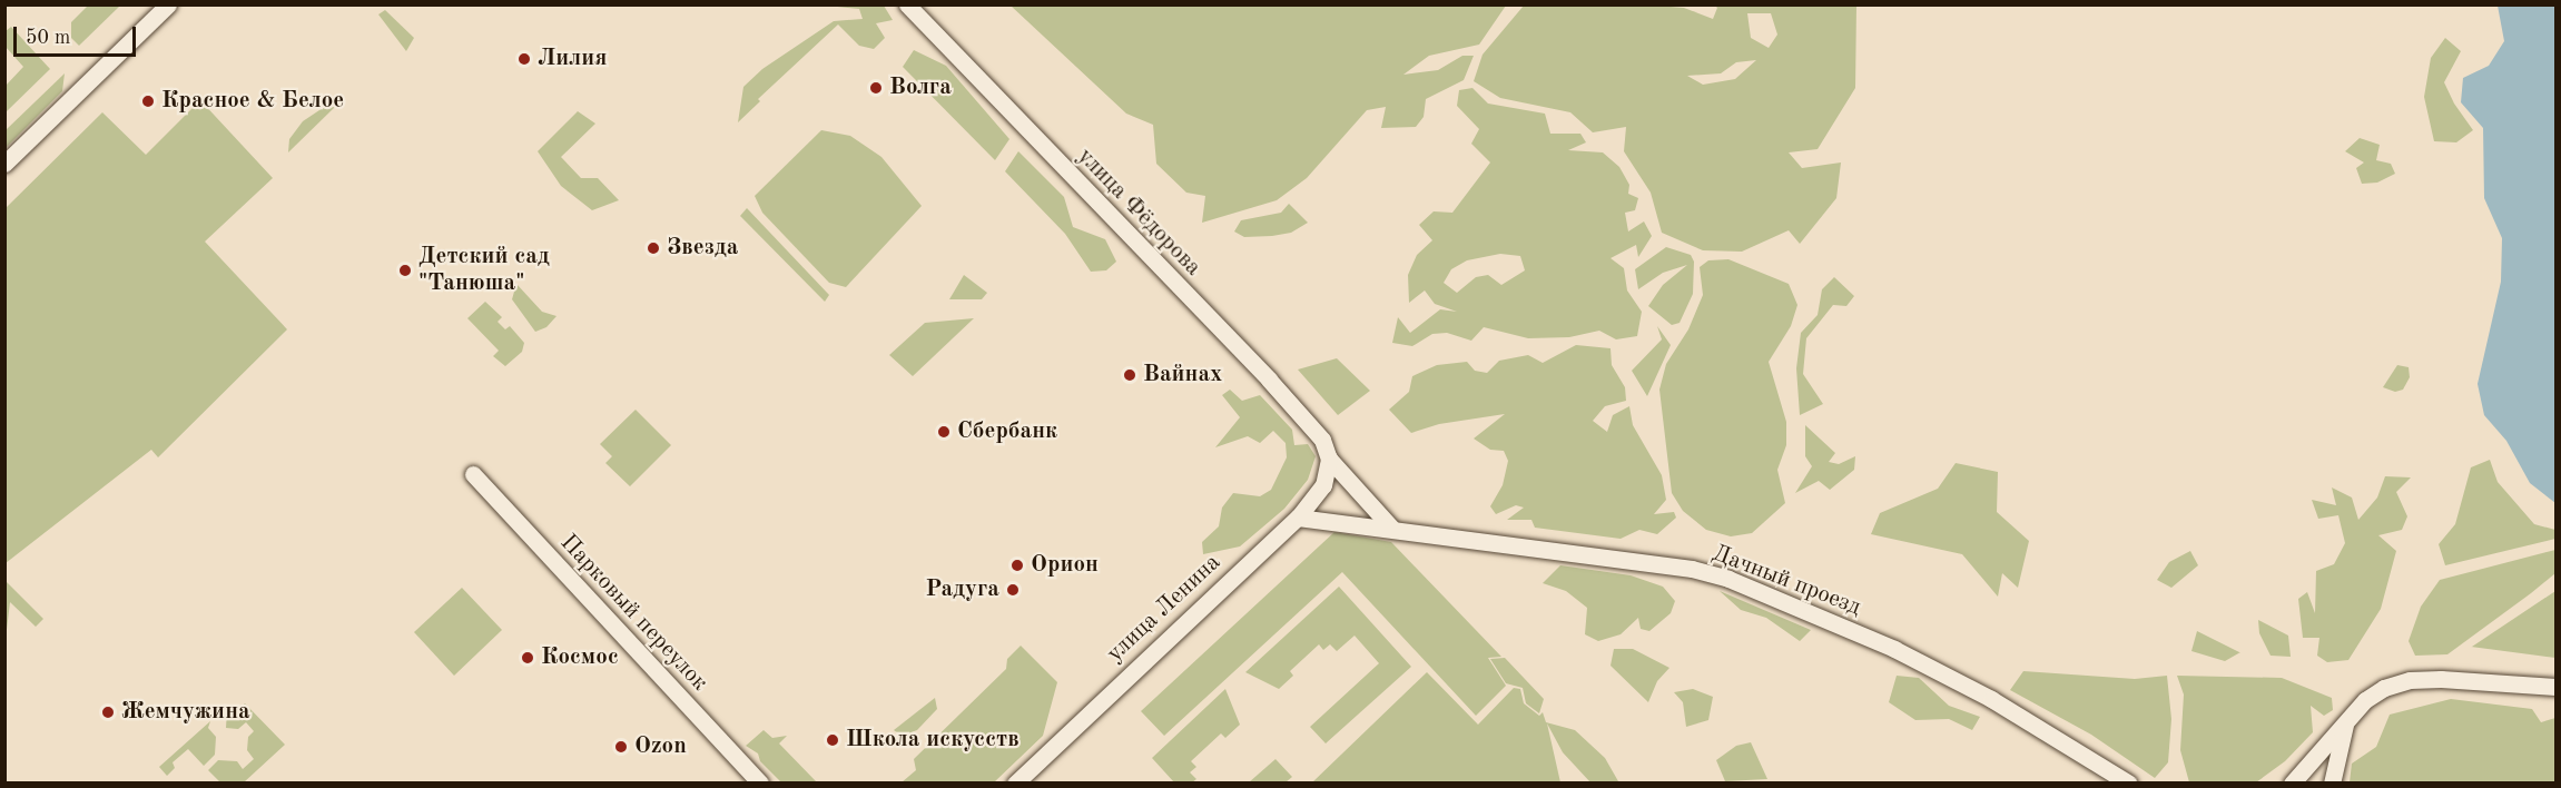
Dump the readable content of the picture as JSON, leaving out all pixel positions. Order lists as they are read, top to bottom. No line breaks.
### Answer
{"streets":{"street":["улица Фёдорова","Дачный проезд","улица Ленина","Парковый переулок"]},"crossings":[["улица Фёдорова","Дачный проезд"],["улица Фёдорова","улица Ленина"],["Дачный проезд","улица Ленина"]],"places":["Лилия","Волга","Красное & Белое","Звезда","Детский сад \"Танюша\"","Вайнах","Сбербанк","Орион","Радуга","Космос","Жемчужина","Школа искусств","Ozon"],"scale_bar":"50 m"}
